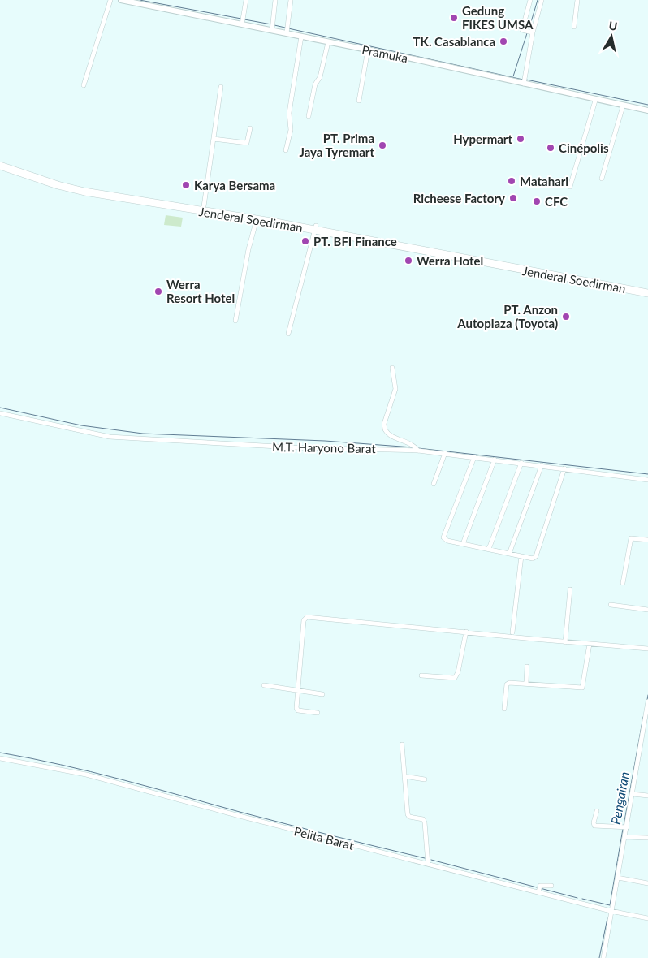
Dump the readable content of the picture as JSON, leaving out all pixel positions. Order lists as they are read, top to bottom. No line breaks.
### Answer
{"streets":{"highway":["Jenderal Soedirman"],"street":["Pramuka","M.T. Haryono Barat","Pelita Barat"]},"water":["Pengairan"],"places":["Gedung FIKES UMSA","TK. Casablanca","Hypermart","PT. Prima Jaya Tyremart","Cinépolis","Matahari","Karya Bersama","Richeese Factory","CFC","PT. BFI Finance","Werra Hotel","Werra Resort Hotel","PT. Anzon Autoplaza (Toyota)"],"north":"top"}
